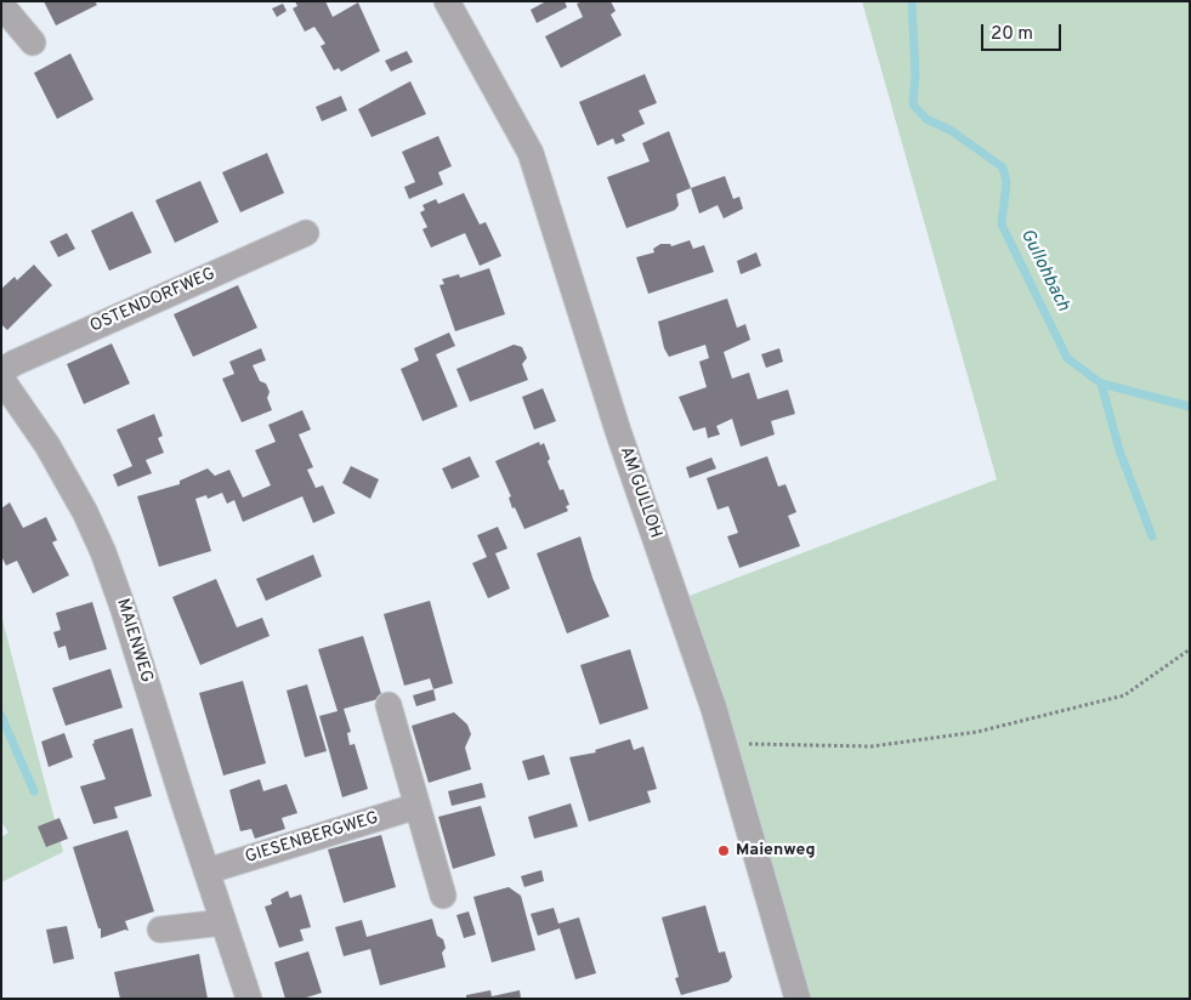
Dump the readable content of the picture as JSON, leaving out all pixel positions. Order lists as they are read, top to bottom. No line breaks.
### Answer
{"streets":{"street":["OSTENDORFWEG","AM GULLOH","MAIENWEG","GIESENBERGWEG"]},"crossings":[["MAIENWEG","GIESENBERGWEG"]],"water":["Gullohbach"],"places":["Maienweg"],"scale_bar":"20 m"}
